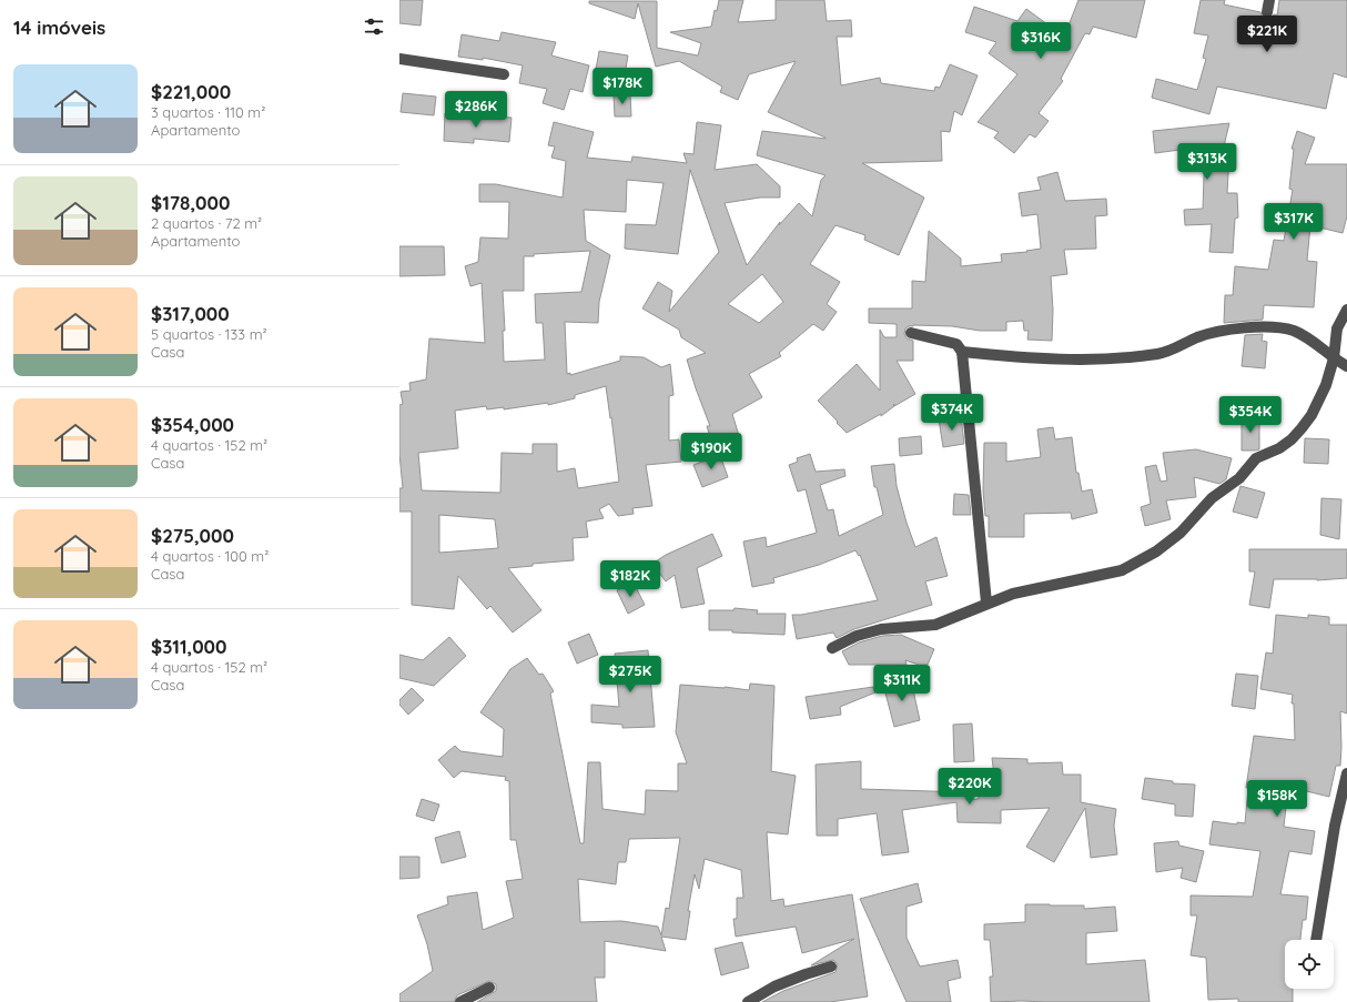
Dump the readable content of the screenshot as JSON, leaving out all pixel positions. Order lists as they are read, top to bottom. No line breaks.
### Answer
{"page":{"heading":"14 imóveis","price":["$221K","$316K","$178K","$286K","$313K","$317K","$374K","$354K","$190K","$182K","$275K","$311K","$220K","$158K"],"list":[{"name":"$221,000","note":"3 quartos · 110 m² · Apartamento"},{"name":"$178,000","note":"2 quartos · 72 m² · Apartamento"},{"name":"$317,000","note":"5 quartos · 133 m² · Casa"},{"name":"$354,000","note":"4 quartos · 152 m² · Casa"},{"name":"$275,000","note":"4 quartos · 100 m² · Casa"},{"name":"$311,000","note":"4 quartos · 152 m² · Casa"}]}}
